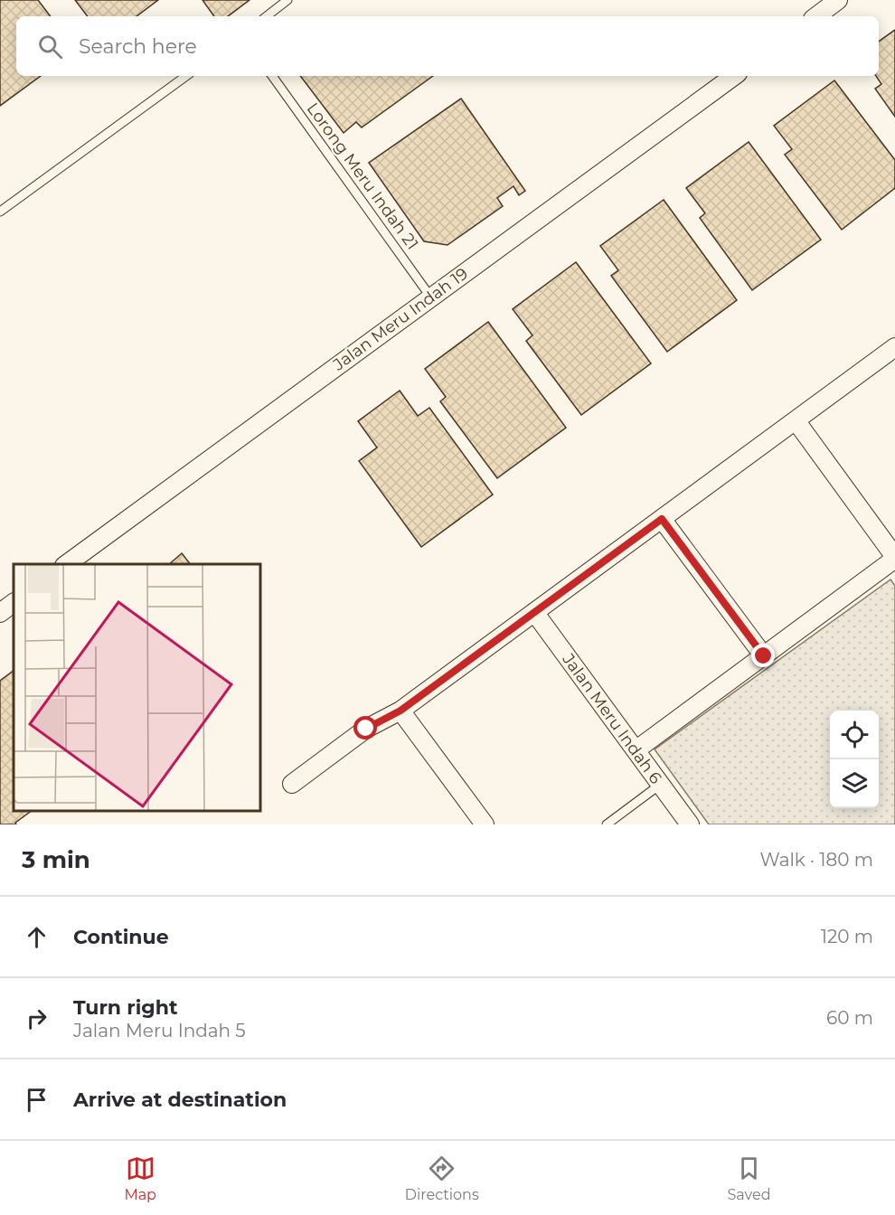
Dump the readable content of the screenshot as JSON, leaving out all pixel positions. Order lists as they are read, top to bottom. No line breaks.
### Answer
{"streets":{"street":["Jalan Meru Indah 19","Jalan Meru Indah 6"],"lane":["Lorong Meru Indah 21"]},"crossings":[["Lorong Meru Indah 21","Jalan Meru Indah 19"]],"page":{"search":"Search here","heading":["3 min","Walk · 180 m"],"list":[["Continue","120 m"],["Turn right","Jalan Meru Indah 5","60 m"],"Arrive at destination"],"nav":["Map","Directions","Saved"]}}
